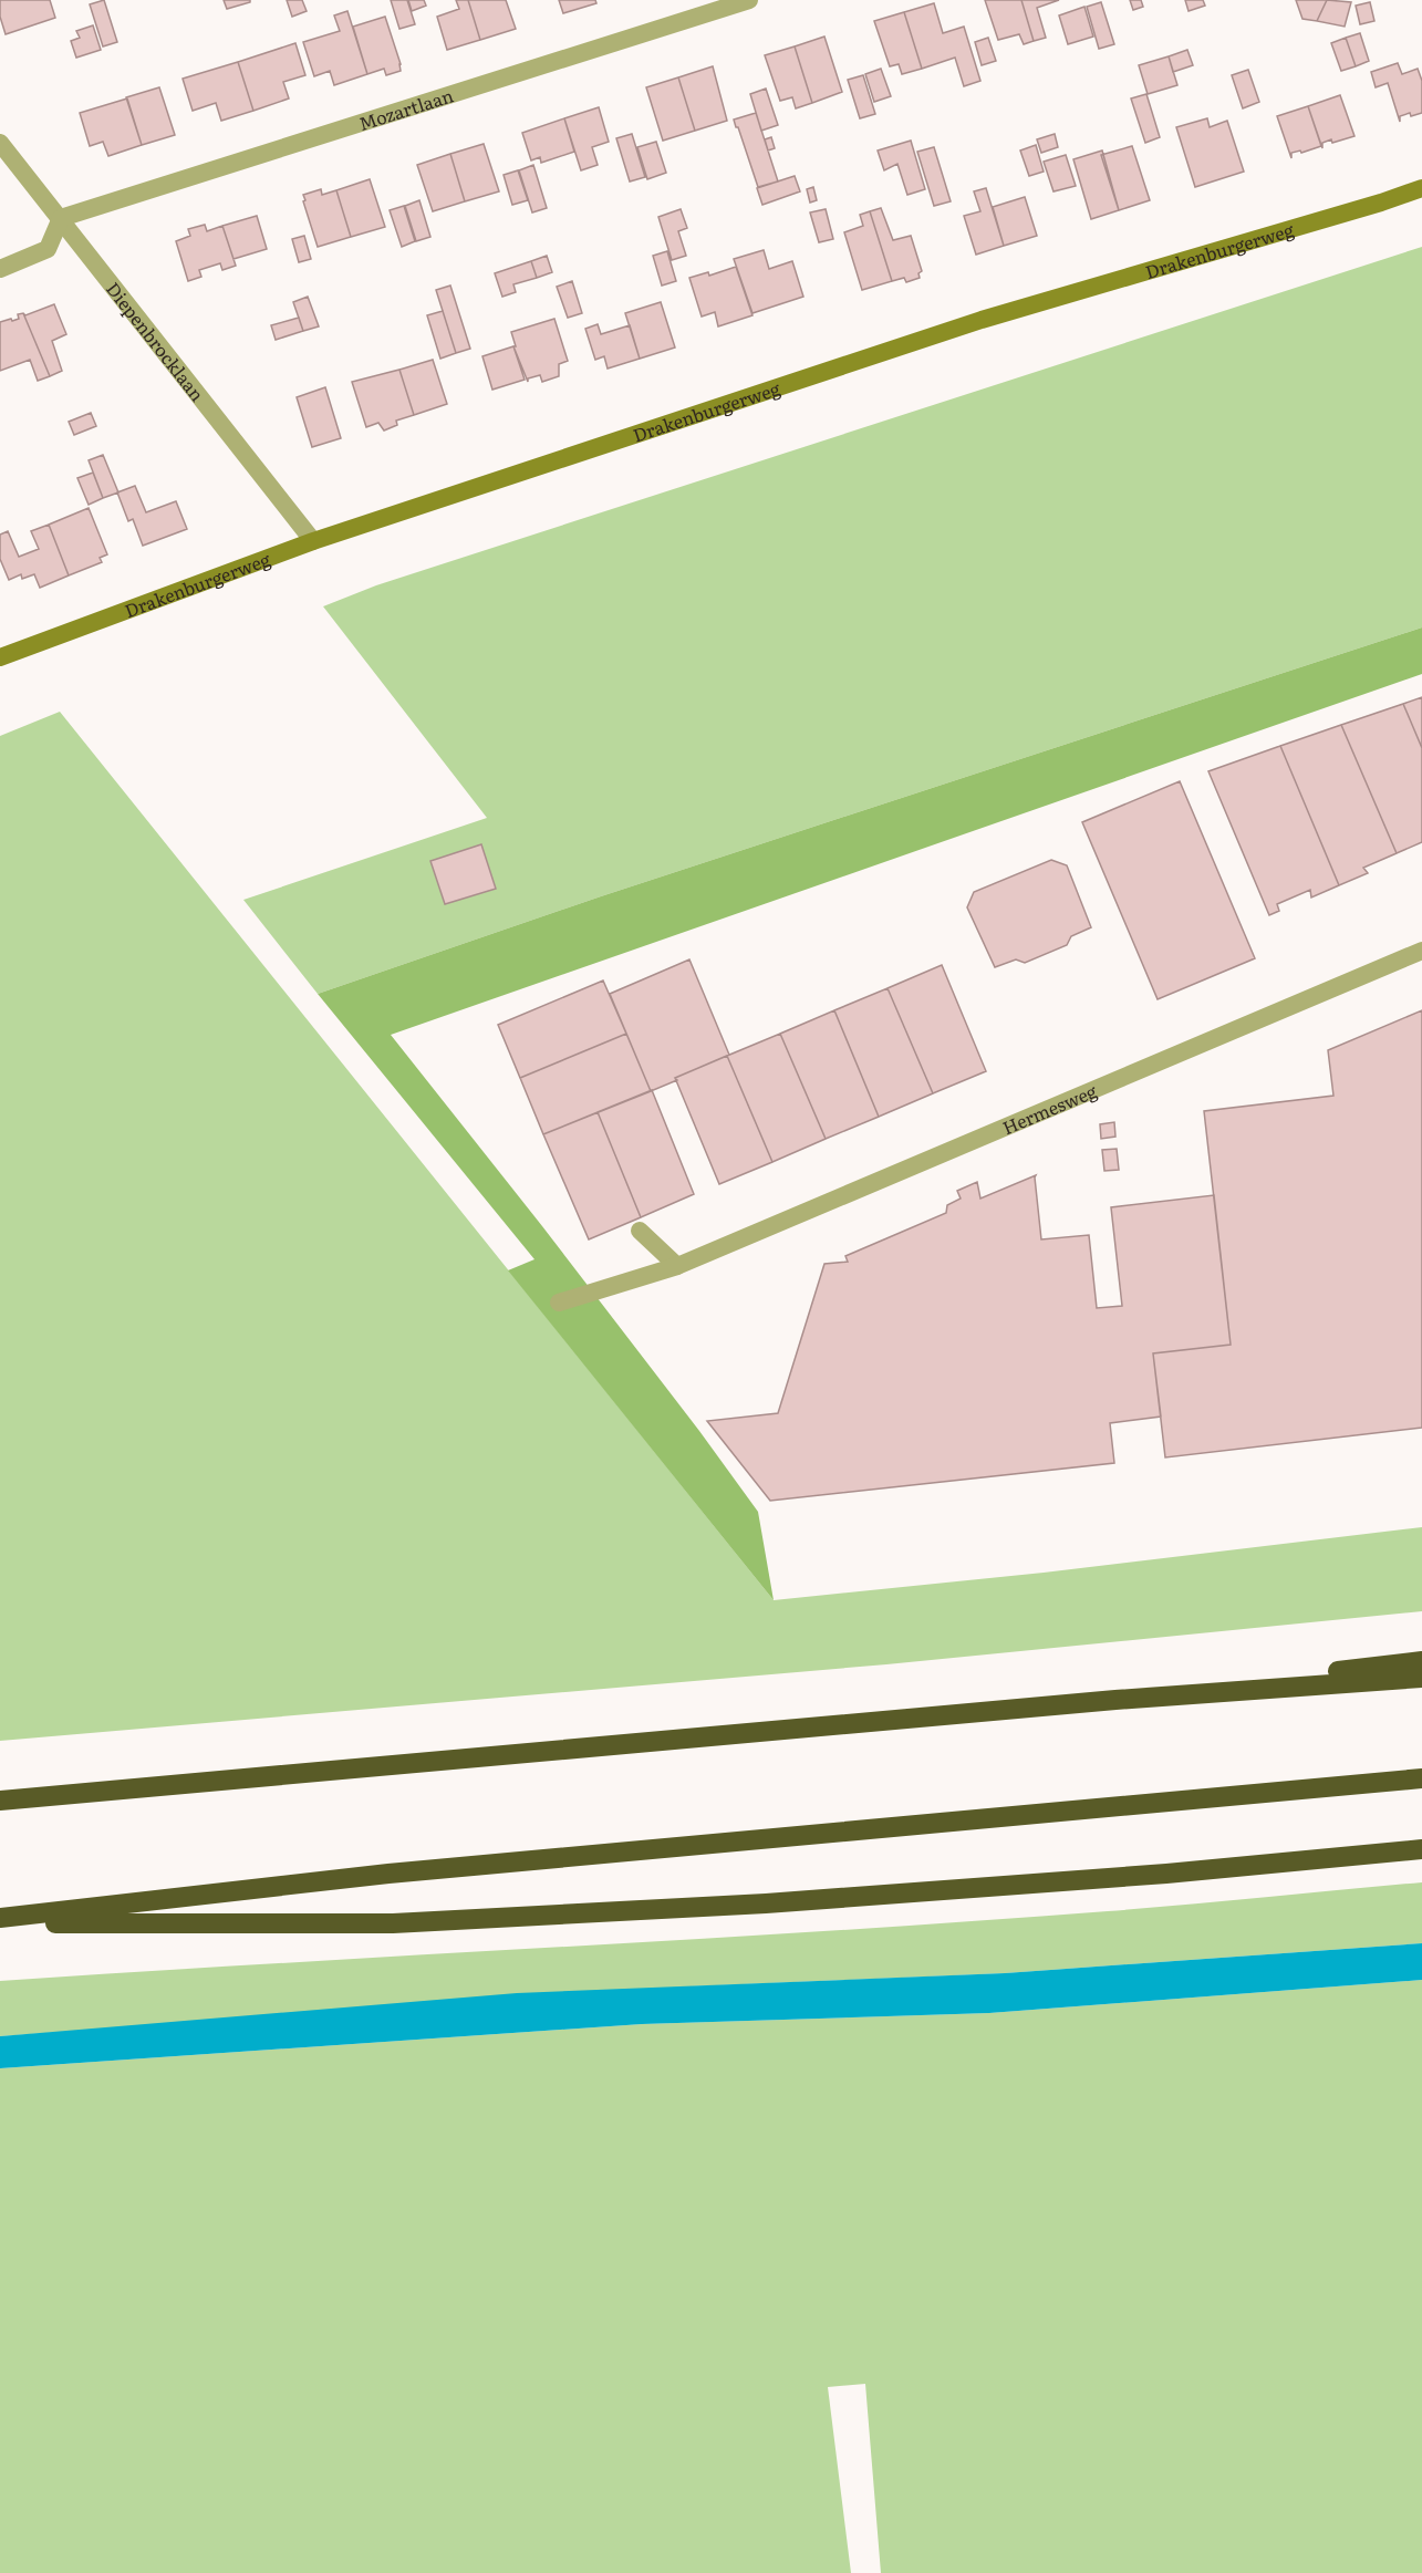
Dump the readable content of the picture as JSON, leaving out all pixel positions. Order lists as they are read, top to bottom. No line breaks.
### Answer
{"streets":{"main road":["Drakenburgerweg"],"street":["Mozartlaan","Diepenbrocklaan","Hermesweg"]},"crossings":[["Mozartlaan","Diepenbrocklaan"],["Drakenburgerweg","Diepenbrocklaan"]]}
